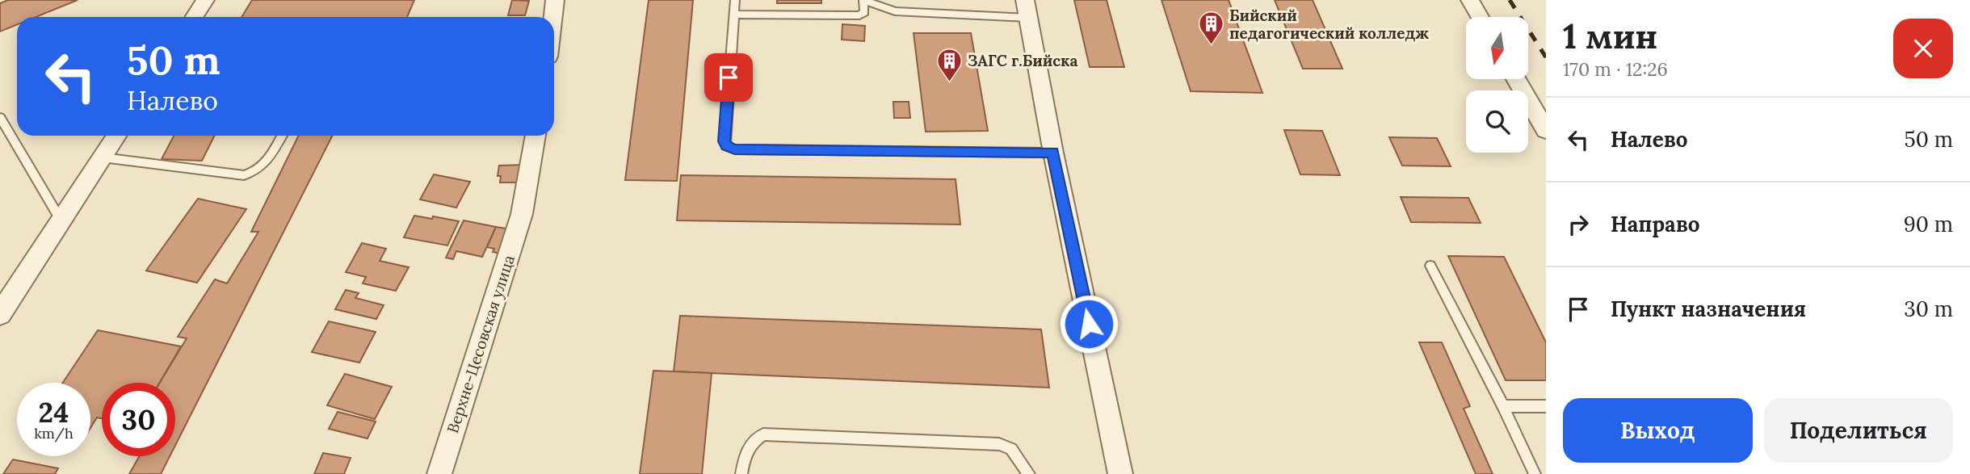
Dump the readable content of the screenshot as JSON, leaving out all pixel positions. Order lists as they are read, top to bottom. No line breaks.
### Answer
{"streets":{"street":["Верхне-Цесовская улица"]},"places":{"building":["Бийский педагогический колледж","ЗАГС г.Бийска"]},"north":"bottom","page":{"heading":["1 мин","170 m · 12:26"],"turn":["50 m","Налево"],"list":[{"name":"Налево","value":"50 m"},{"name":"Направо","value":"90 m"},{"name":"Пункт назначения","value":"30 m"}],"speed":"24 km/h","limit":"30","buttons":["Выход","Поделиться"]}}
